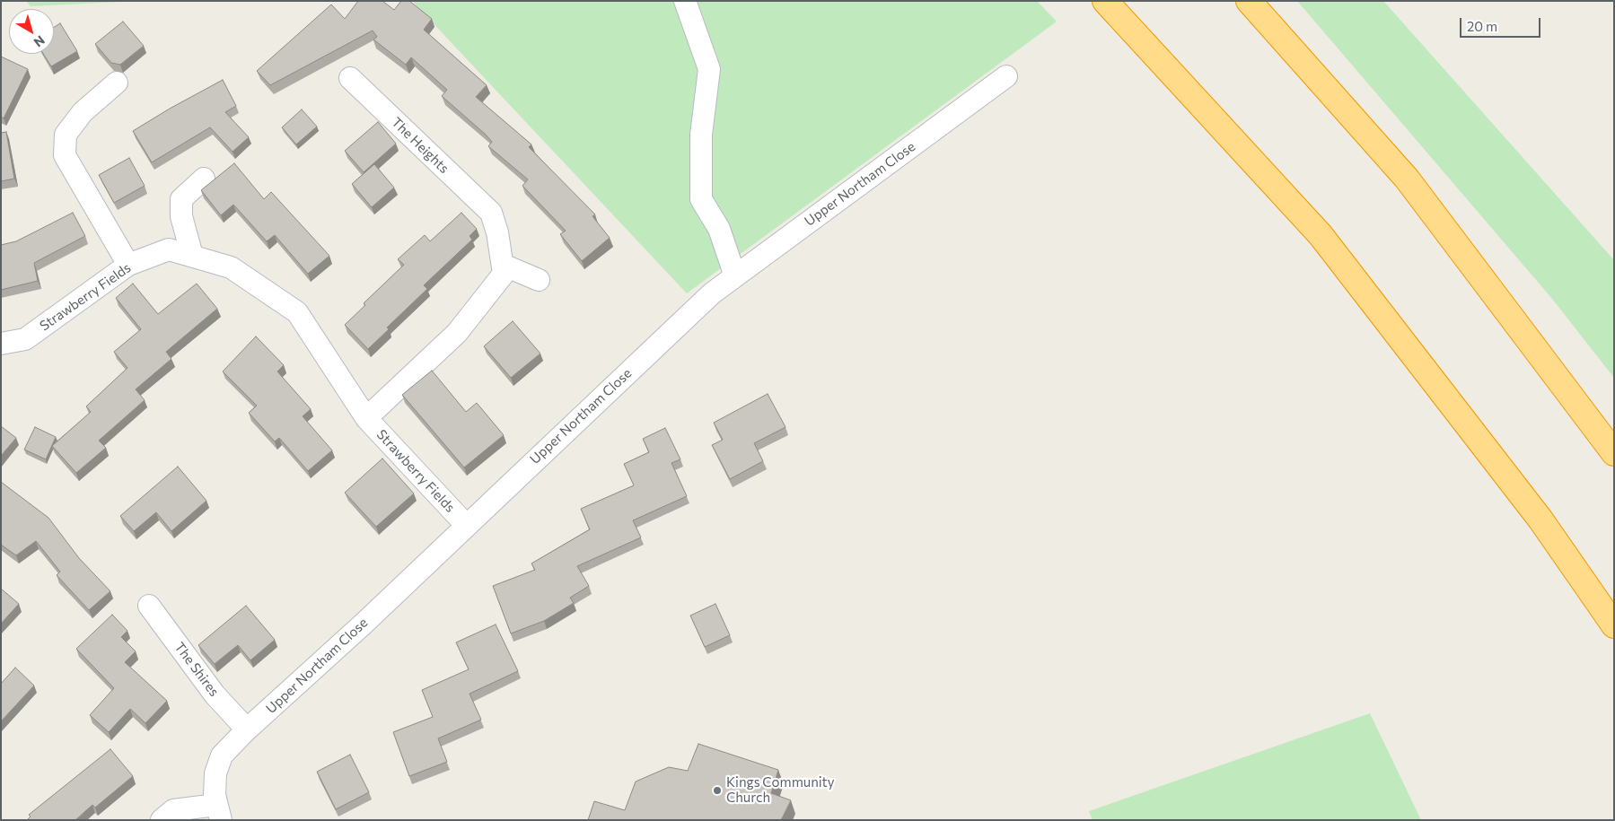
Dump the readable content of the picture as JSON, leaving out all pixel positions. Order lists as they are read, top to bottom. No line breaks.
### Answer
{"streets":{"street":["The Heights","Upper Northam Close","Strawberry Fields","The Shires"]},"crossings":[["The Heights","Strawberry Fields"],["Upper Northam Close","Strawberry Fields"],["Upper Northam Close","The Shires"]],"places":["Kings Community Church"],"scale_bar":"20 m","north":"bottom right"}
